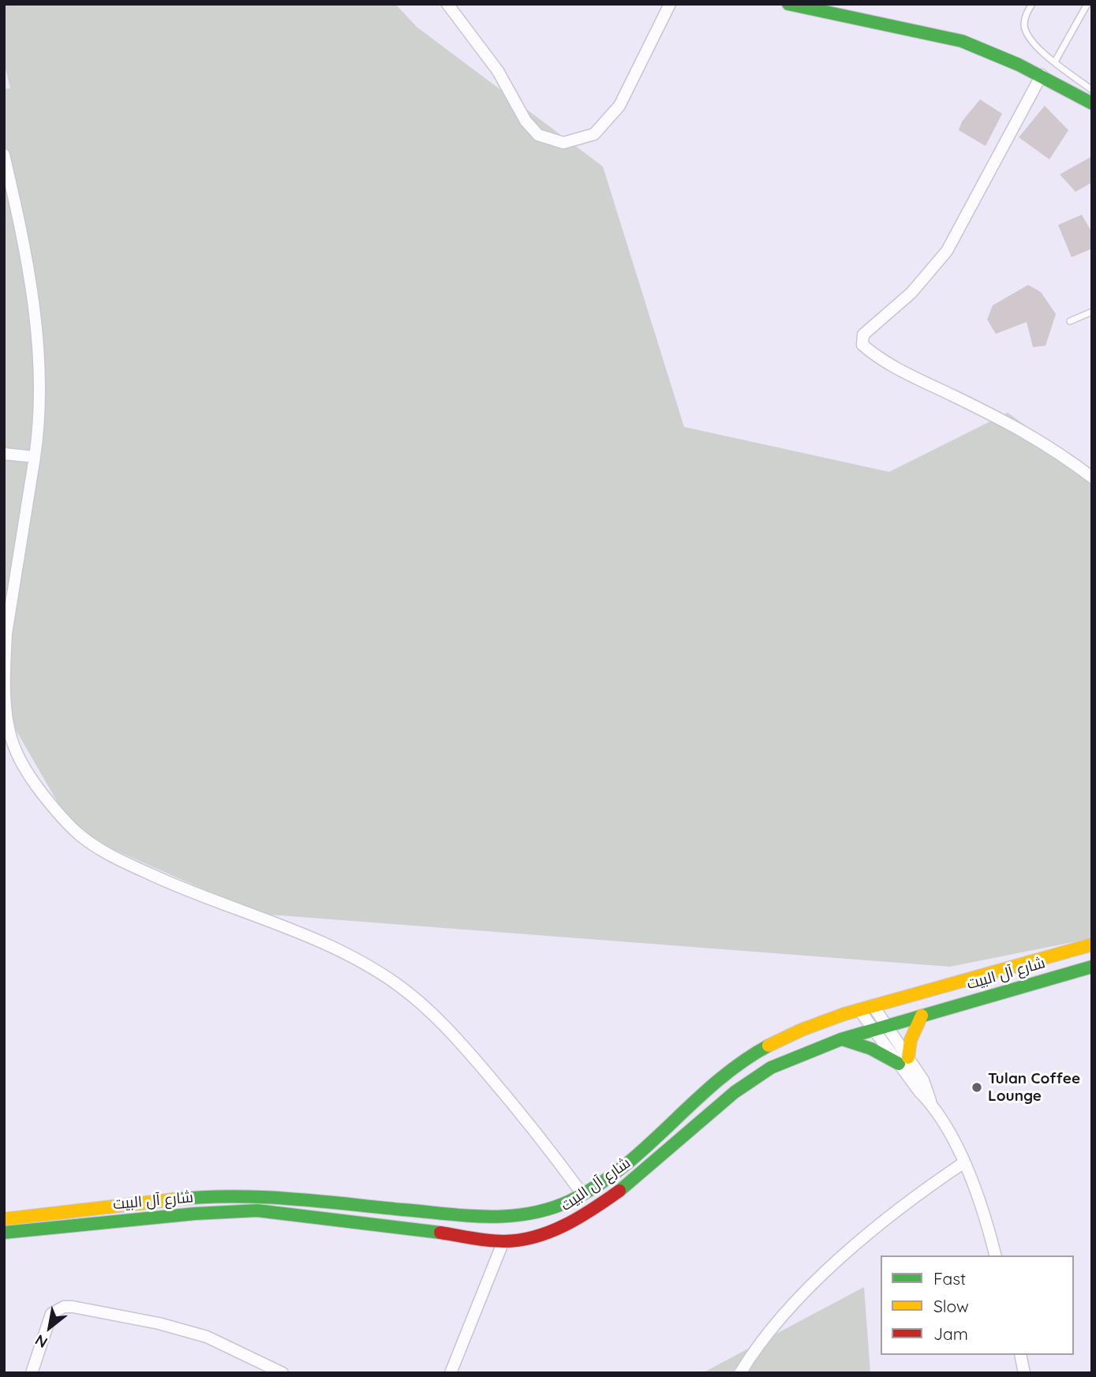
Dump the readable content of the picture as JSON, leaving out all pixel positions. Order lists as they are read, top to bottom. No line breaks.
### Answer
{"streets":{"street":["شارع آل البيت"]},"places":["Tulan Coffee Lounge"],"legend":["Fast","Slow","Jam"],"north":"bottom left"}
